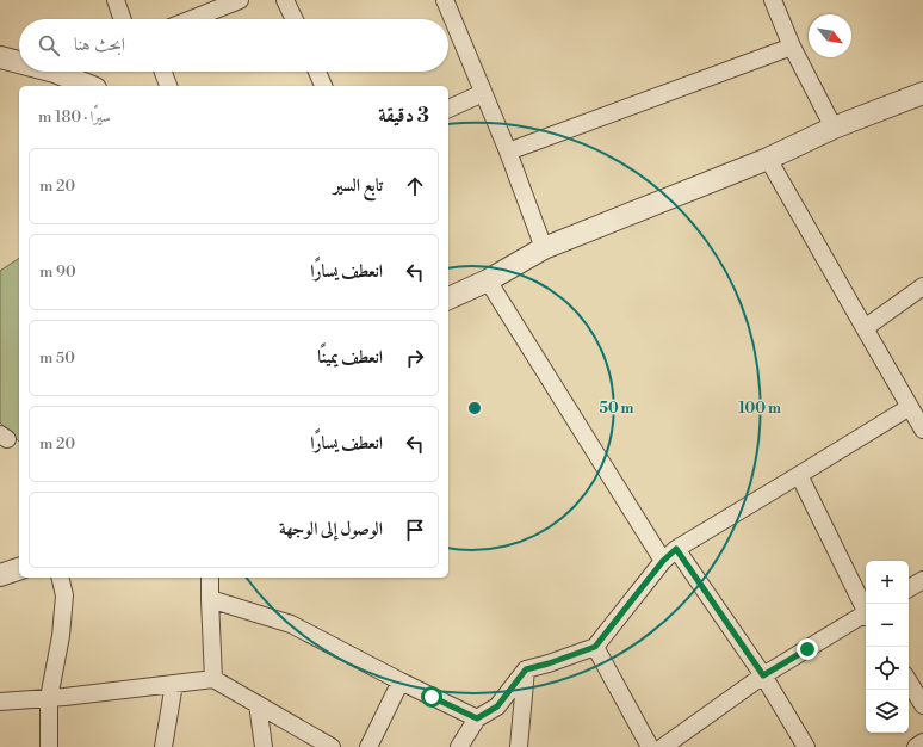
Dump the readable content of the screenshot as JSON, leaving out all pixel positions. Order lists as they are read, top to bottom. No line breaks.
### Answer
{"north":"bottom right","page":{"search":"ابحث هنا","heading":["3 دقيقة","سيرًا · 180 m"],"list":[["تابع السير","20 m"],["انعطف يسارًا","90 m"],["انعطف يمينًا","50 m"],["انعطف يسارًا","20 m"],"الوصول إلى الوجهة"],"map_buttons":["+","−"]},"rings":["50 m","100 m"]}
